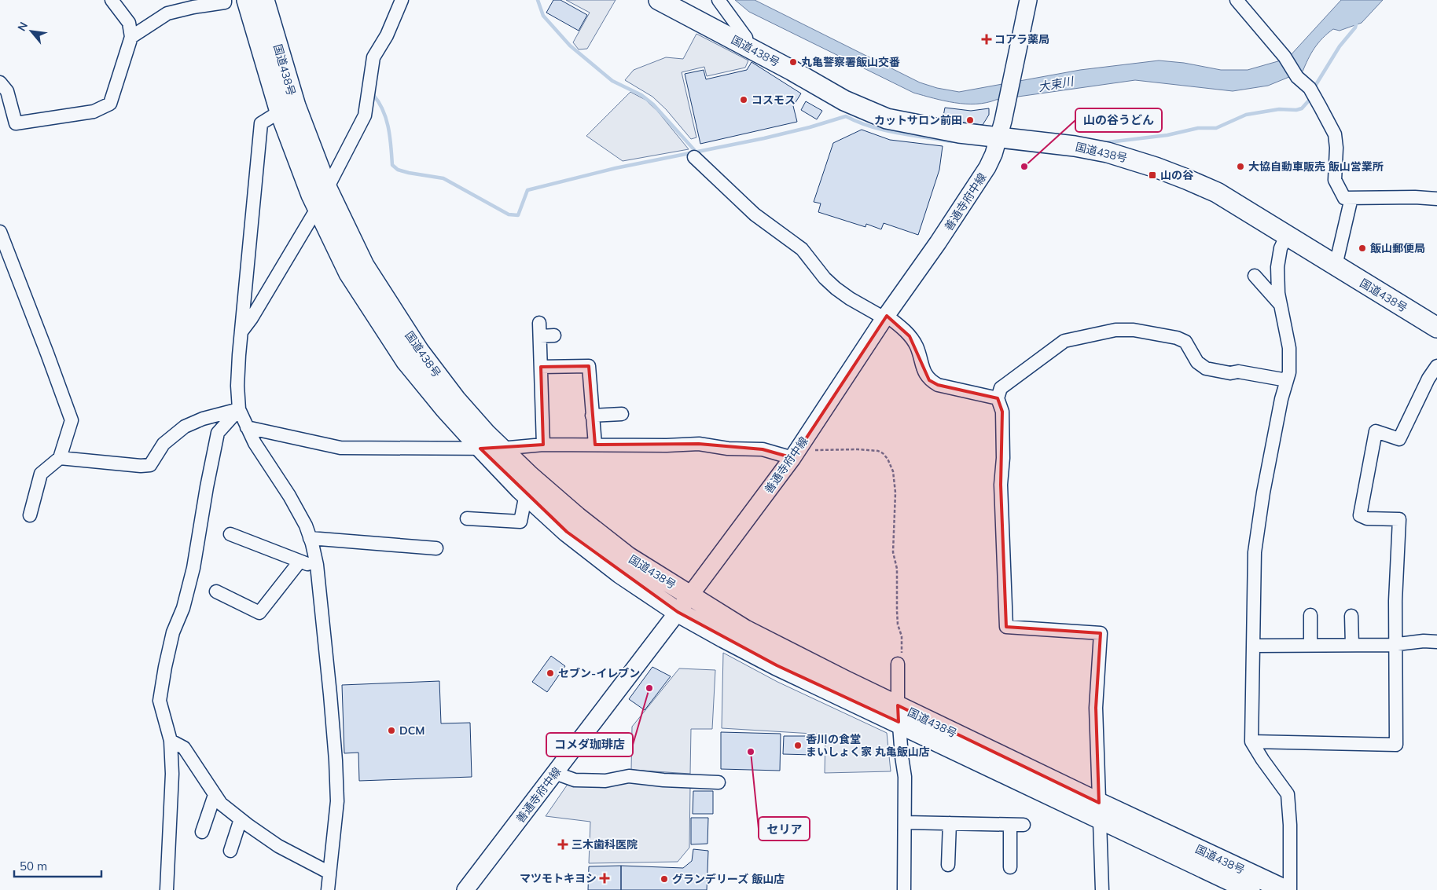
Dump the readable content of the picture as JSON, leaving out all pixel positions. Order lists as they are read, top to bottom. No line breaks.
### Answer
{"streets":{"highway":["国道438号"],"main road":["善通寺府中線"]},"crossings":[["国道438号","善通寺府中線"]],"water":["大束川"],"places":{"health":["コアラ薬局","三木歯科医院","マツモトキヨシ"],"other":["丸亀警察署飯山交番","コスモス","カットサロン前田","山の谷うどん","大協自動車販売 飯山営業所","飯山郵便局","セブン-イレブン","コメダ珈琲店","DCM","香川の食堂 まいしょく家 丸亀飯山店","セリア","グランデリーズ 飯山店"],"transit":["山の谷"]},"scale_bar":"50 m","north":"top left"}
